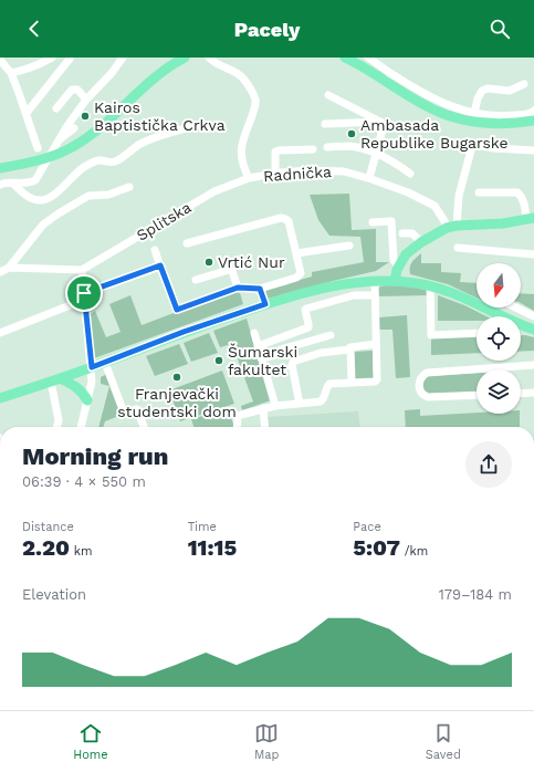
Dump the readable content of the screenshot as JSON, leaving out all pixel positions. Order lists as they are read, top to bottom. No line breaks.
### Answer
{"streets":{"street":["Radnička","Splitska"]},"crossings":[["Radnička","Splitska"]],"places":["Kairos Baptistička Crkva","Ambasada Republike Bugarske","Vrtić Nur","Šumarski fakultet","Franjevački studentski dom"],"north":"bottom","page":{"header":"Pacely","heading":["Morning run","06:39 · 4 × 550 m"],"stats":[["Distance","2.20 km"],["Time","11:15"],["Pace","5:07 /km"]],"chart":["Elevation","179–184 m"],"tabs":["Home","Map","Saved"]}}
